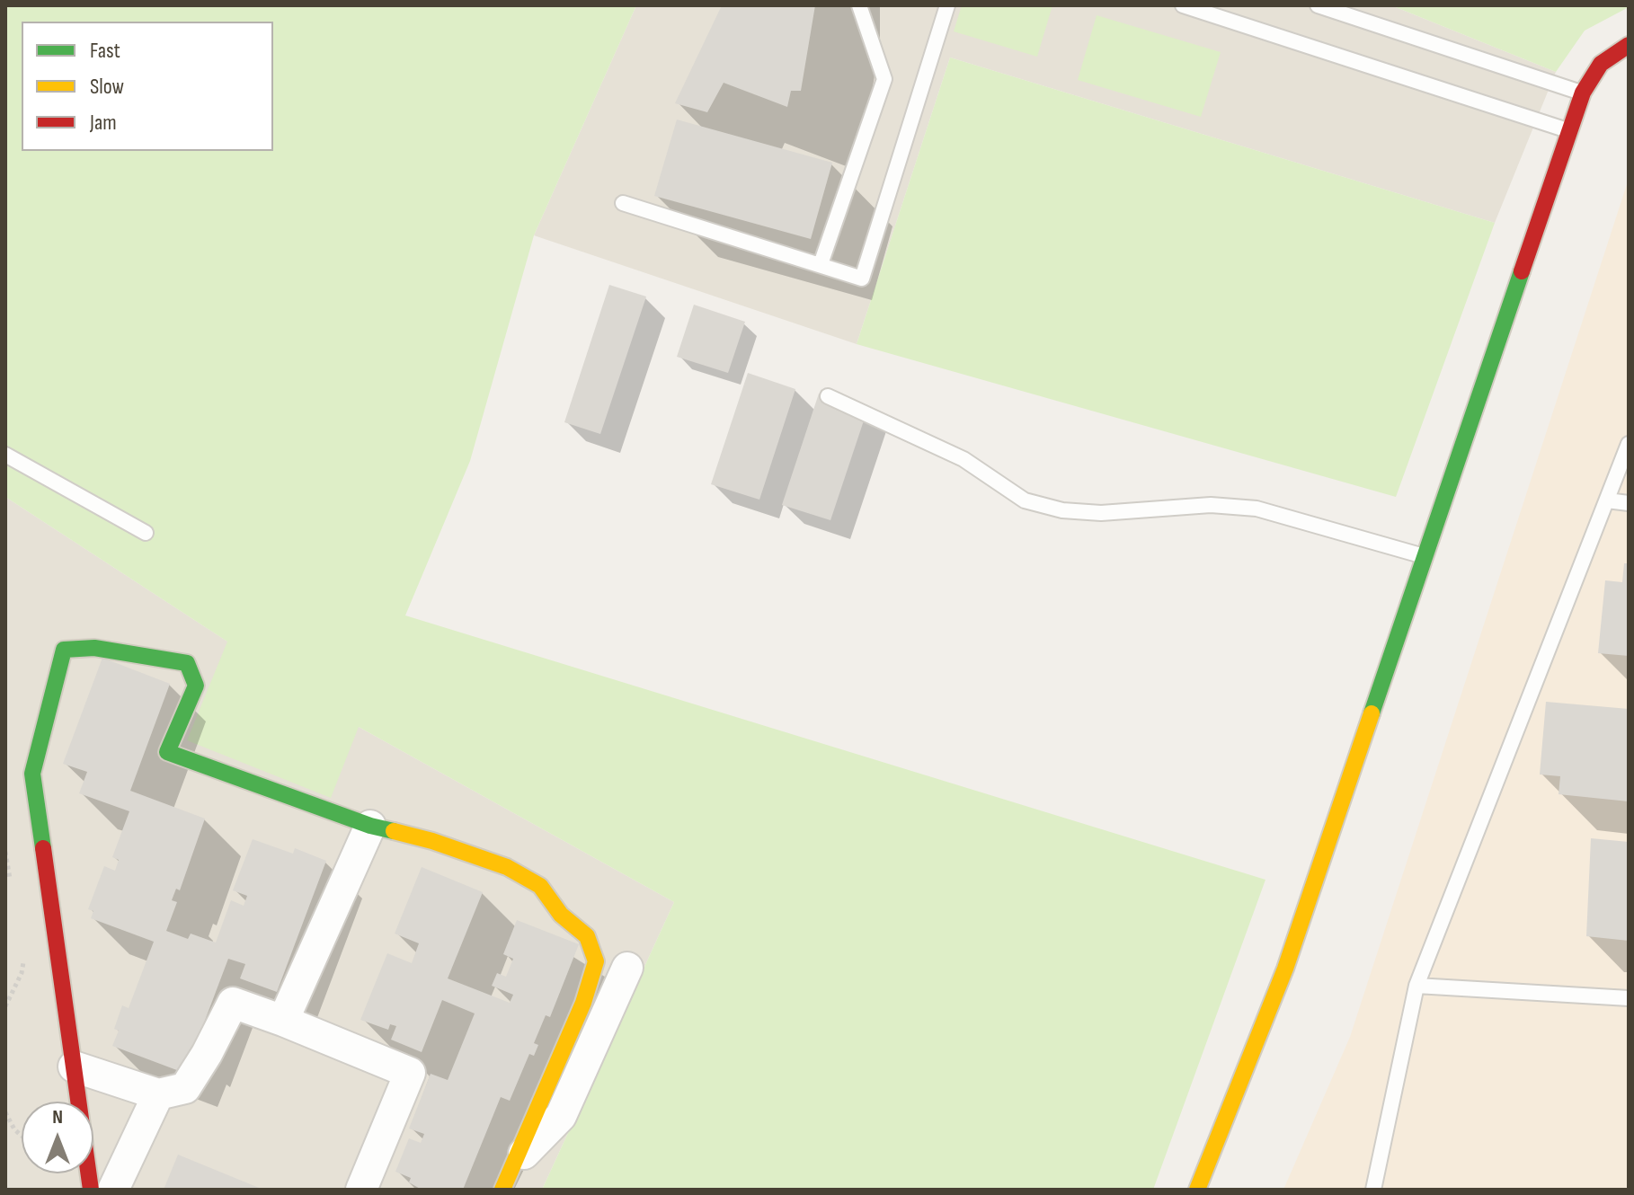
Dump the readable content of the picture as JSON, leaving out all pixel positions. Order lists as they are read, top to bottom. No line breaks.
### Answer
{"legend":["Fast","Slow","Jam"],"north":"top"}
